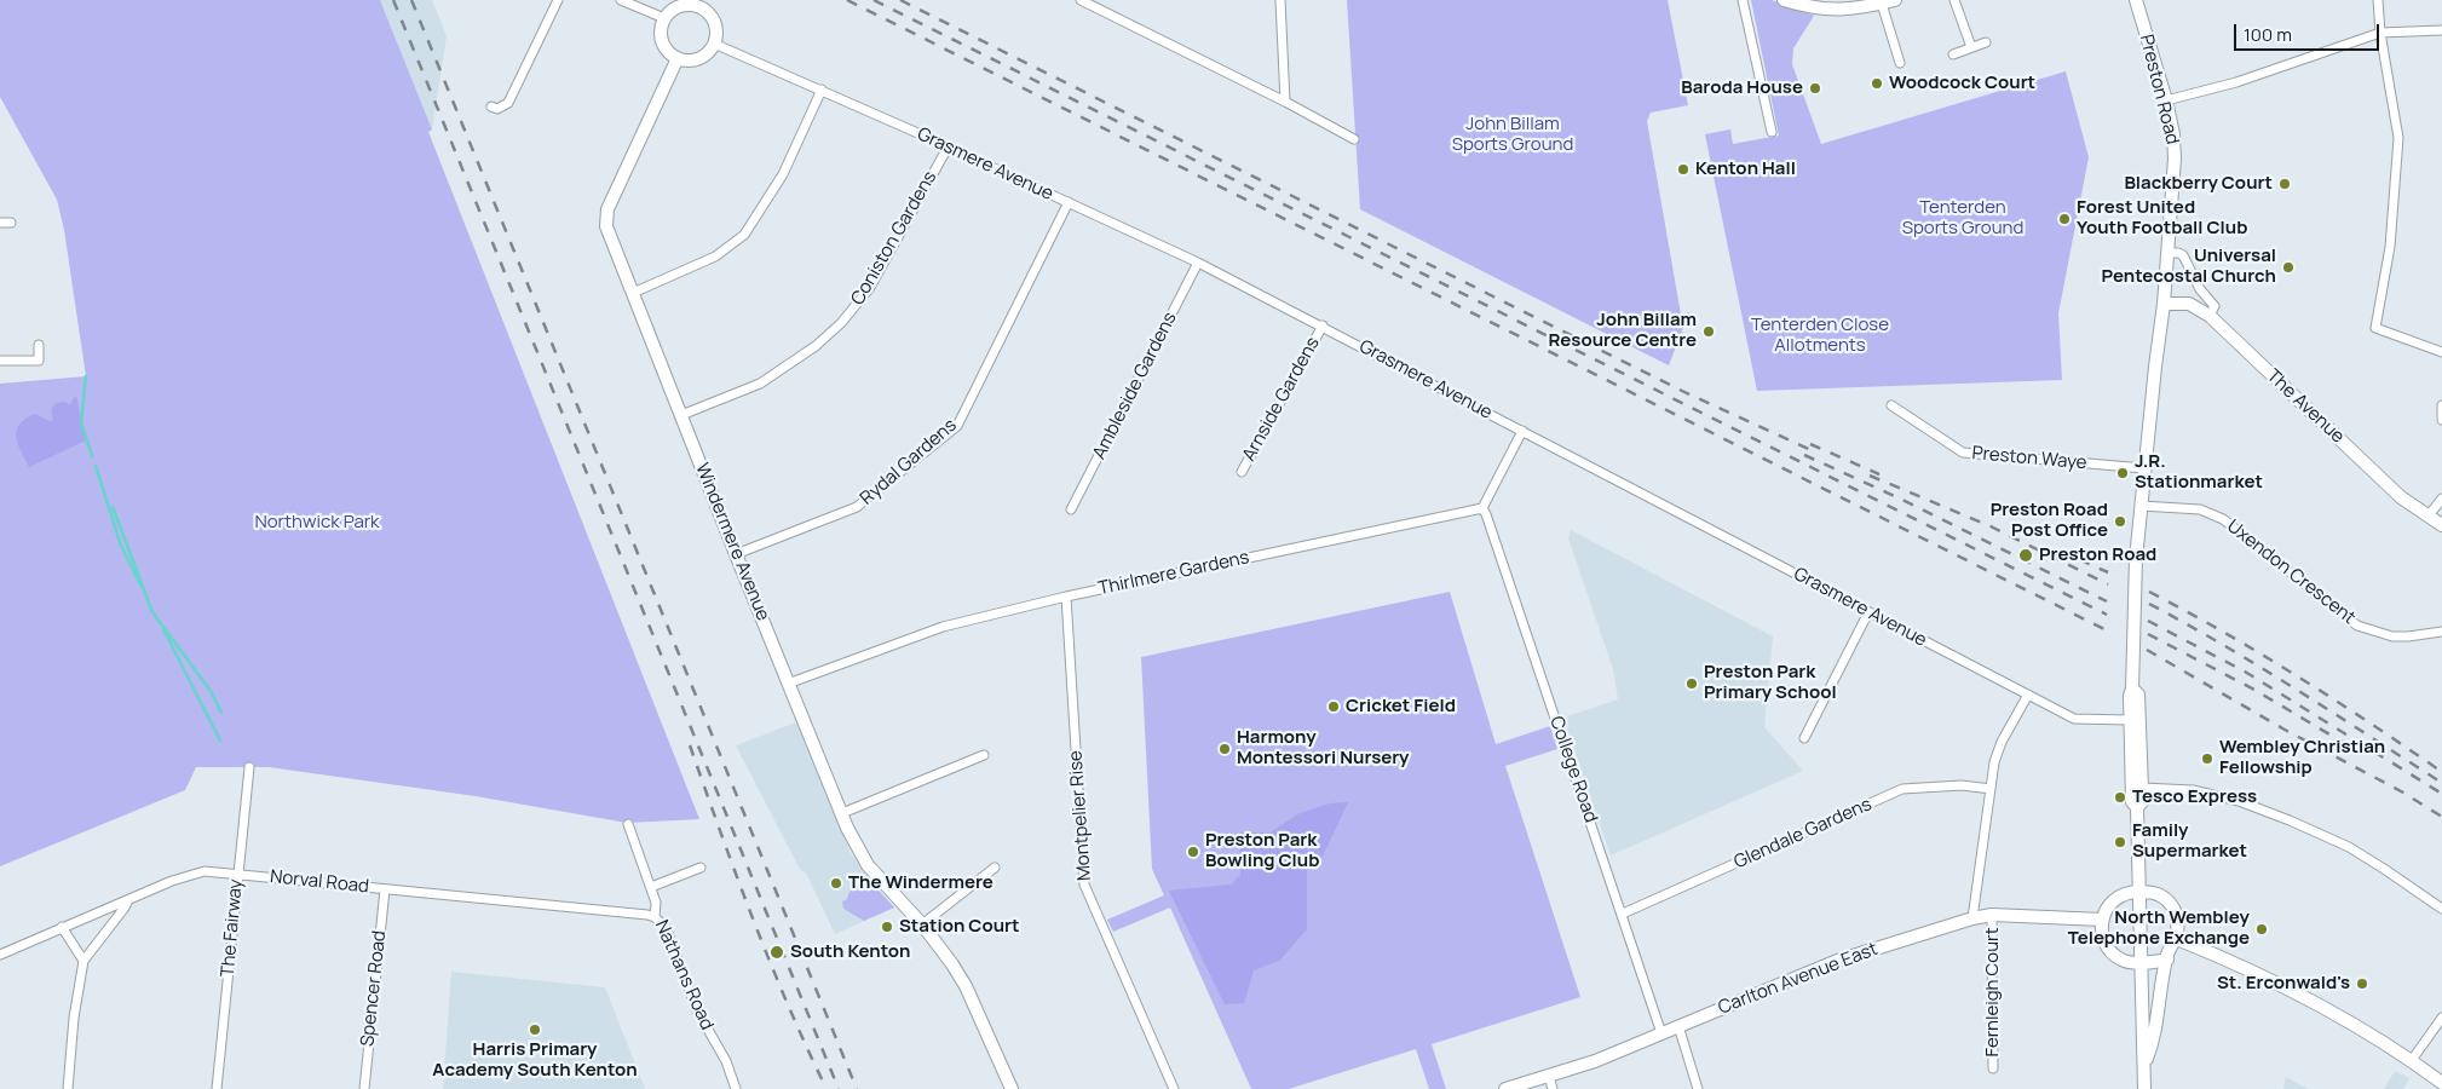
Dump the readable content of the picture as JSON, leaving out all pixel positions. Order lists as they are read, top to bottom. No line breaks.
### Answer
{"streets":{"street":["Preston Road","Grasmere Avenue","Coniston Gardens","Ambleside Gardens","Arnside Gardens","The Avenue","Preston Waye","Rydal Gardens","Windermere Avenue","Uxendon Crescent","Thirlmere Gardens","College Road","Montpelier Rise","Glendale Gardens","Norval Road","The Fairway","Nathans Road","Carlton Avenue East","Spencer Road","Fernleigh Court"]},"crossings":[["Preston Road","Grasmere Avenue"],["Preston Road","Preston Waye"],["Preston Road","Uxendon Crescent"],["Grasmere Avenue","Coniston Gardens"],["Grasmere Avenue","Ambleside Gardens"],["Grasmere Avenue","Arnside Gardens"],["Grasmere Avenue","Rydal Gardens"],["Grasmere Avenue","Windermere Avenue"],["Coniston Gardens","Windermere Avenue"],["Rydal Gardens","Windermere Avenue"],["Windermere Avenue","Thirlmere Gardens"],["Thirlmere Gardens","College Road"],["Thirlmere Gardens","Montpelier Rise"],["College Road","Glendale Gardens"],["College Road","Carlton Avenue East"],["Norval Road","The Fairway"],["Norval Road","Nathans Road"],["Norval Road","Spencer Road"],["Carlton Avenue East","Fernleigh Court"]],"parks":["John Billam Sports Ground","Tenterden Sports Ground","Tenterden Close Allotments","Northwick Park"],"places":["Woodcock Court","Baroda House","Kenton Hall","Blackberry Court","Forest United Youth Football Club","Universal Pentecostal Church","John Billam Resource Centre","J.R. Stationmarket","Preston Road Post Office","Preston Road","Preston Park Primary School","Cricket Field","Harmony Montessori Nursery","Wembley Christian Fellowship","Tesco Express","Family Supermarket","Preston Park Bowling Club","The Windermere","Station Court","North Wembley Telephone Exchange","South Kenton","St. Erconwald's","Harris Primary Academy South Kenton"],"scale_bar":"100 m"}
